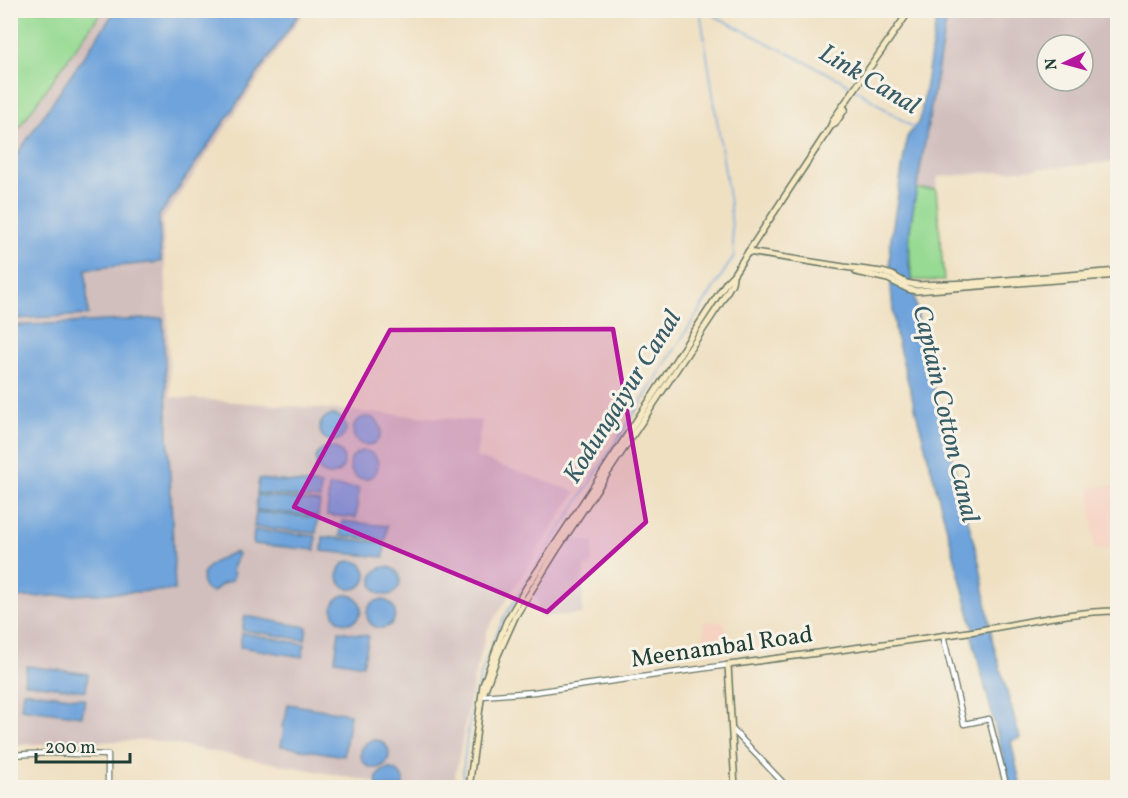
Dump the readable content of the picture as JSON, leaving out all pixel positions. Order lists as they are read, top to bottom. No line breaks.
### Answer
{"streets":{"main road":["Meenambal Road"]},"water":["Link Canal","Kodungaiyur Canal","Captain Cotton Canal"],"scale_bar":"200 m","north":"left"}
